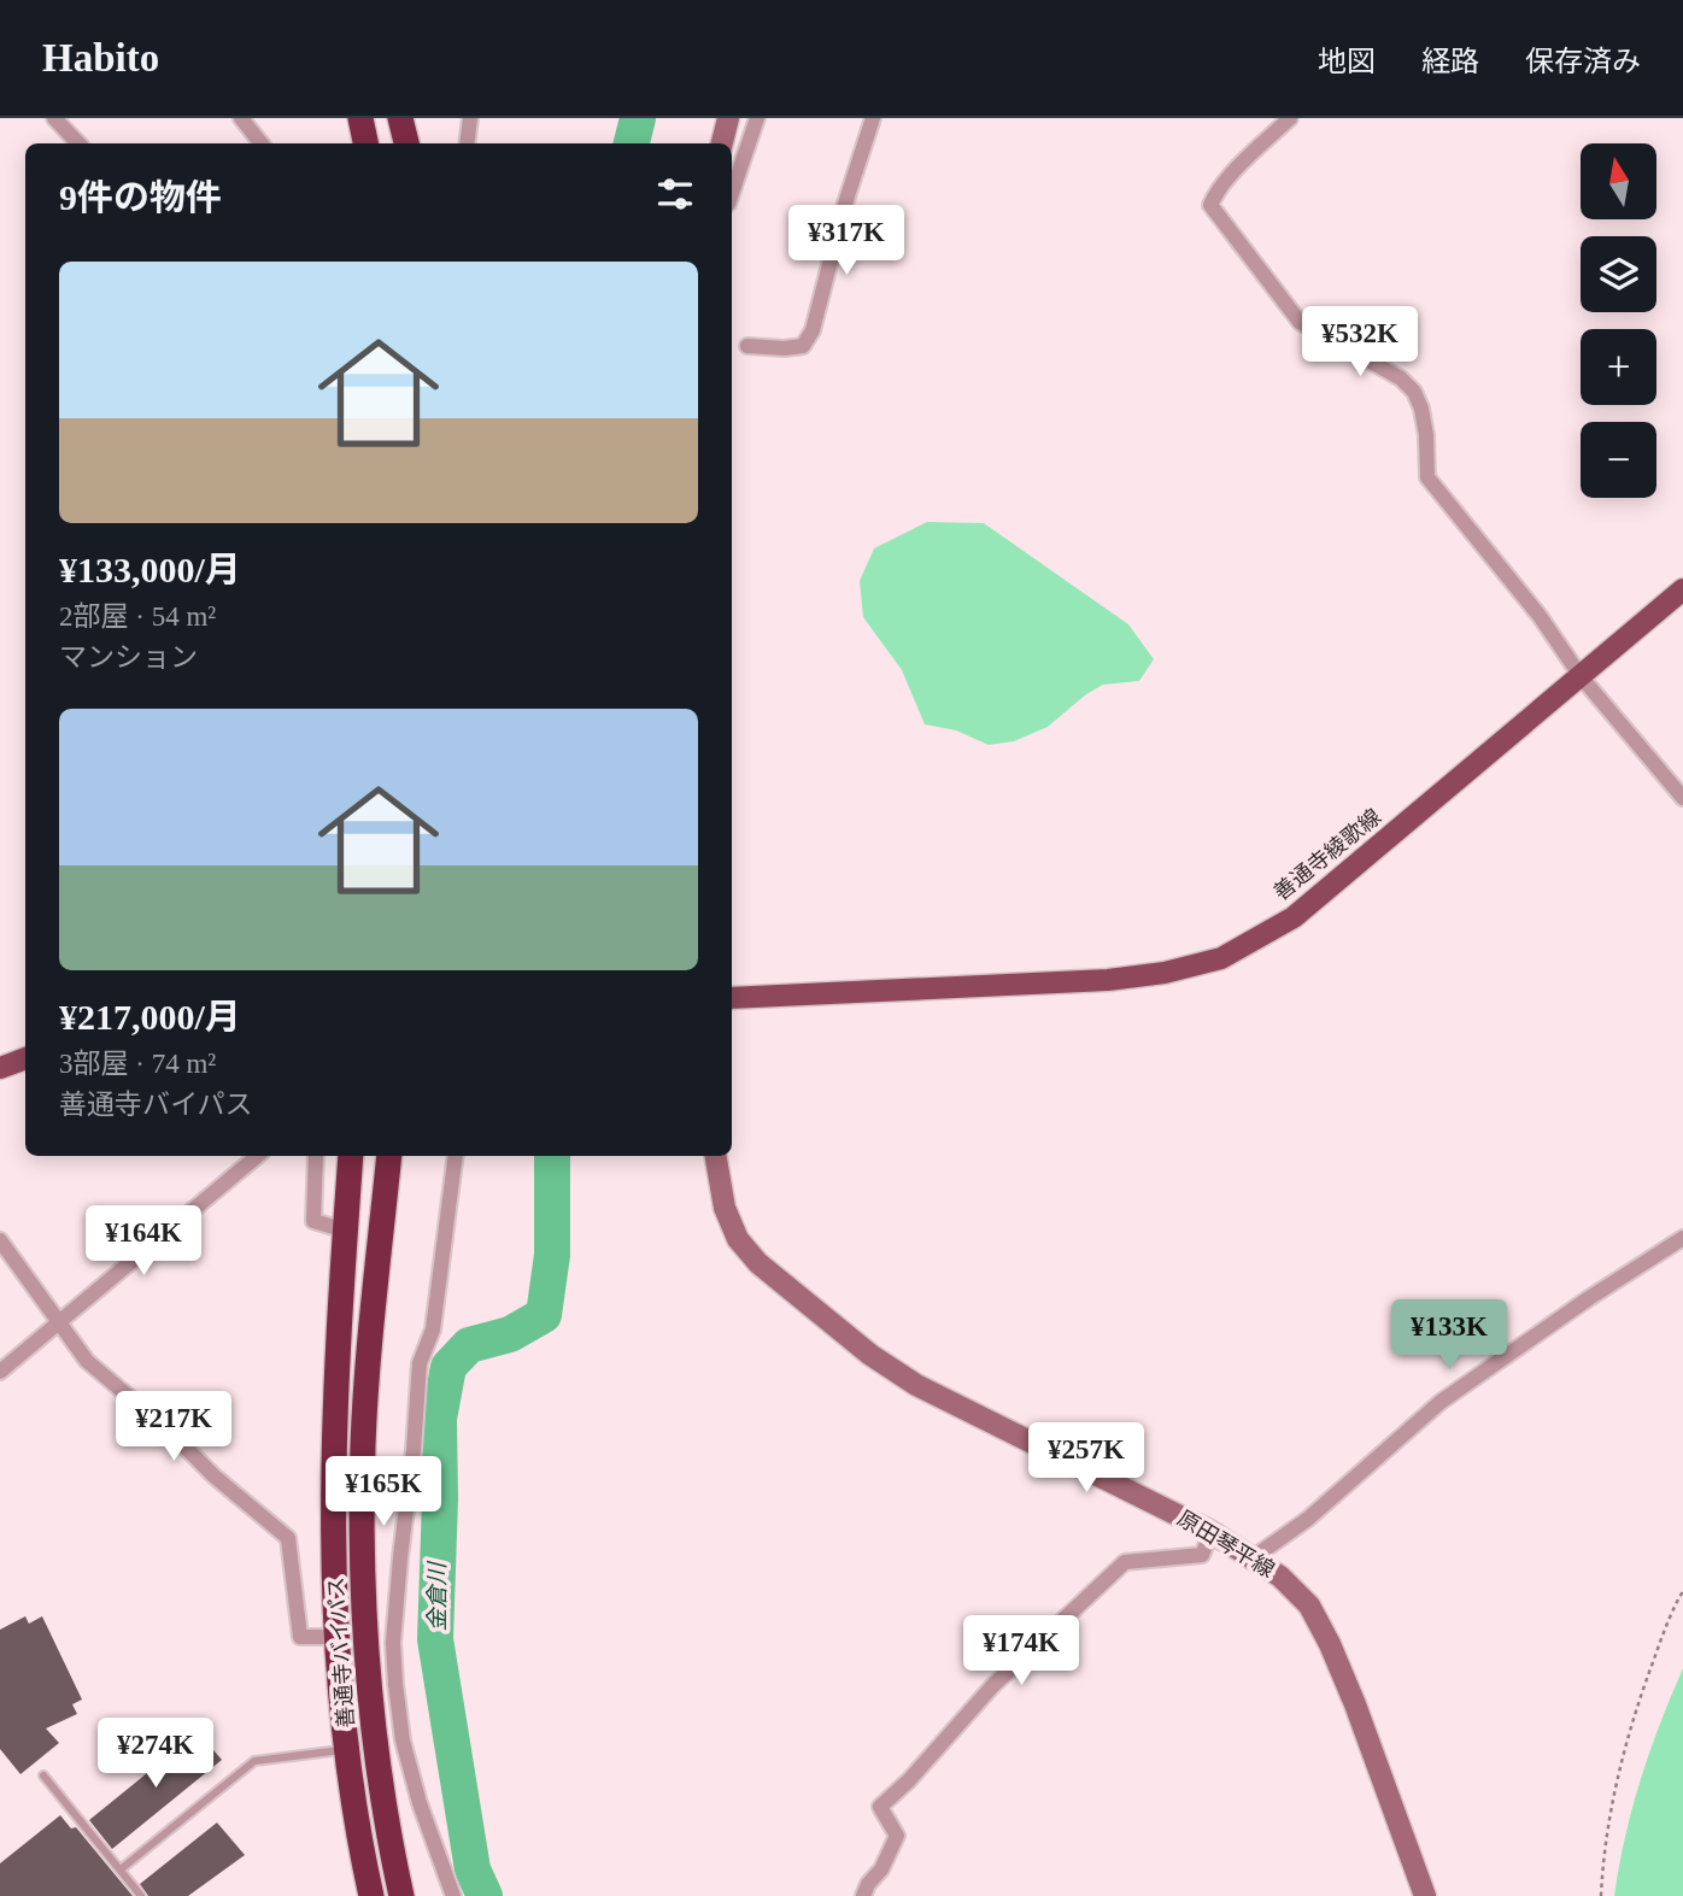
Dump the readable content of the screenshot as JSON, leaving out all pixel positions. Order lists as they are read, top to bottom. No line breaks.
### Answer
{"streets":{"highway":["善通寺バイパス"],"main road":["善通寺綾歌線","原田琴平線"]},"water":["金倉川"],"north":"top","page":{"header":"Habito","nav":["地図","経路","保存済み"],"map_buttons":["+","−"],"heading":"9件の物件","price":["¥317K","¥532K","¥164K","¥133K","¥217K","¥257K","¥165K","¥174K","¥274K"],"list":[{"name":"¥133,000/月","note":"2部屋 · 54 m² · マンション"},{"name":"¥217,000/月","note":"3部屋 · 74 m² · 善通寺バイパス"}]}}
